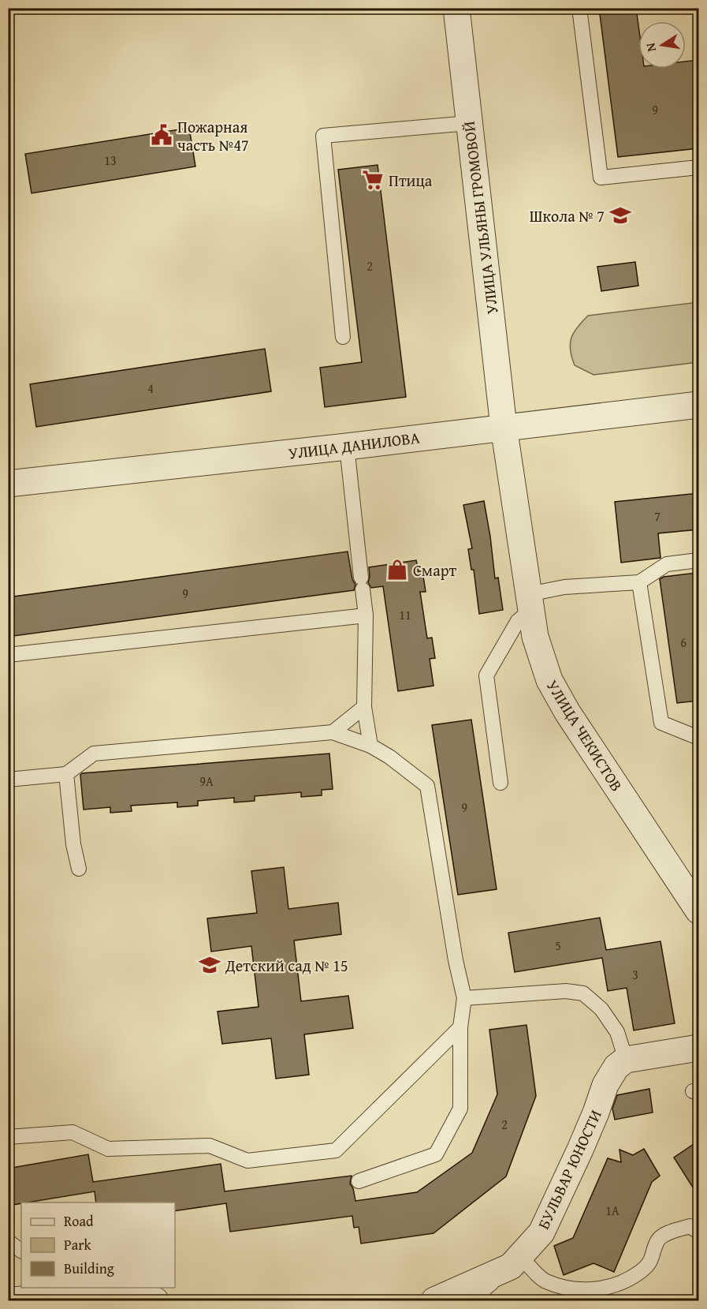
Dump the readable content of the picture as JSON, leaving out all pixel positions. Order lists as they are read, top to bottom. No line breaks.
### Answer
{"streets":{"street":["УЛИЦА УЛЬЯНЫ ГРОМОВОЙ","УЛИЦА ДАНИЛОВА","УЛИЦА ЧЕКИСТОВ","БУЛЬВАР ЮНОСТИ"]},"crossings":[["УЛИЦА УЛЬЯНЫ ГРОМОВОЙ","УЛИЦА ДАНИЛОВА"],["УЛИЦА УЛЬЯНЫ ГРОМОВОЙ","УЛИЦА ЧЕКИСТОВ"],["УЛИЦА ДАНИЛОВА","УЛИЦА ЧЕКИСТОВ"]],"places":{"public building":["Пожарная часть №47"],"supermarket":["Птица"],"school or university":["Школа № 7","Детский сад № 15"],"shop":["Смарт"]},"house_numbers":["9","13","2","4","7","9","11","6","9А","9","5","3","2","1А"],"legend":["Road","Park","Building"],"north":"left"}
